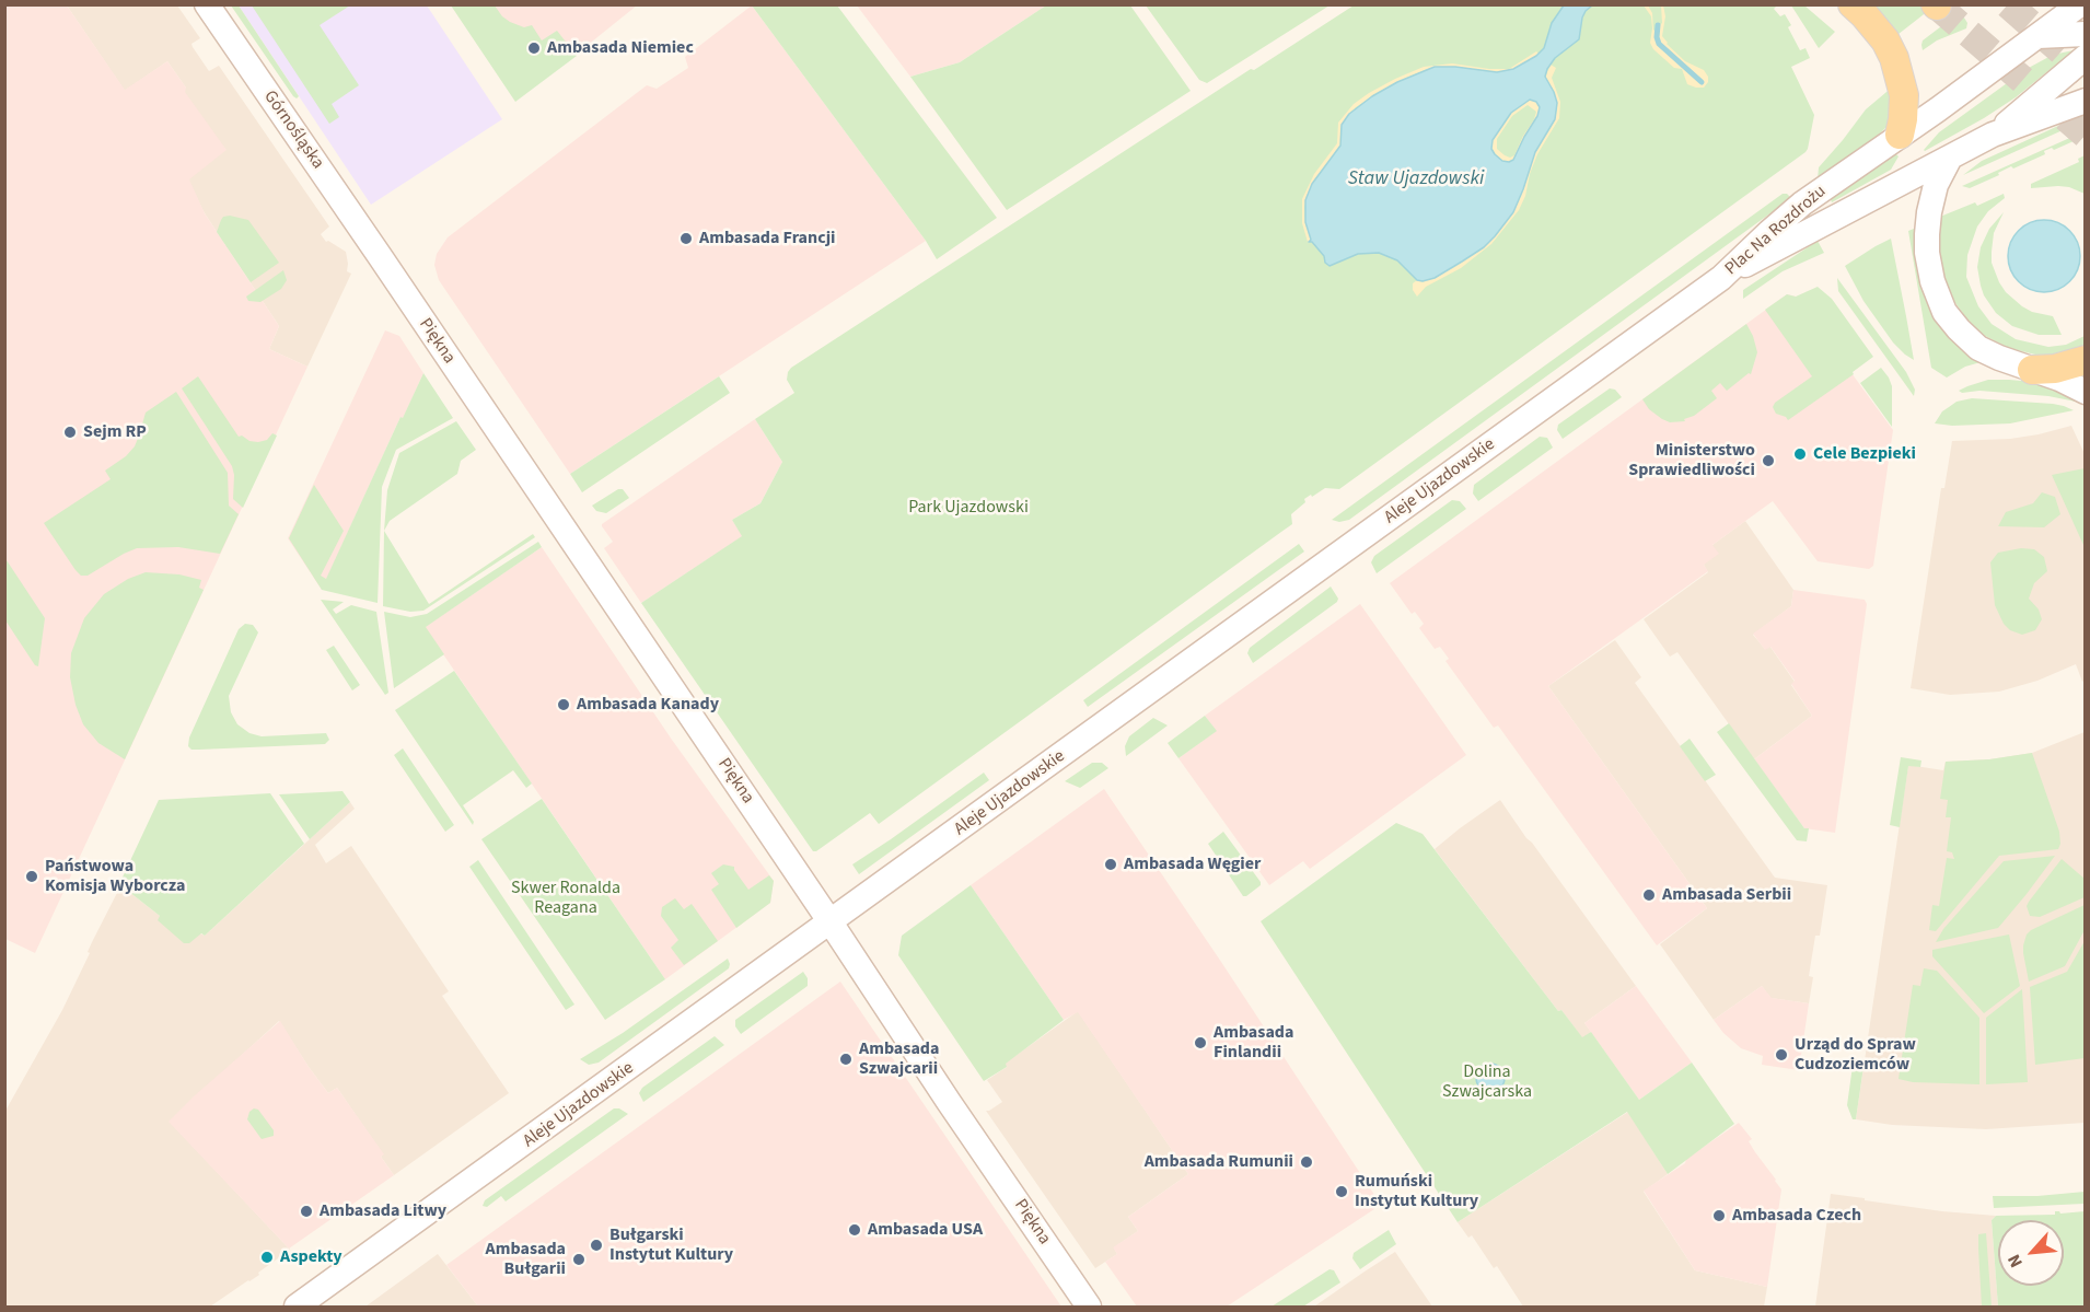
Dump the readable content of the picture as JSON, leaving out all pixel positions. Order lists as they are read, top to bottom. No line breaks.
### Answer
{"streets":{"street":["Górnośląska","Plac Na Rozdrożu","Piękna","Aleje Ujazdowskie"]},"crossings":[["Górnośląska","Piękna"],["Plac Na Rozdrożu","Aleje Ujazdowskie"],["Piękna","Aleje Ujazdowskie"]],"water":["Staw Ujazdowski"],"parks":["Park Ujazdowski","Skwer Ronalda Reagana","Dolina Szwajcarska"],"places":["Ambasada Niemiec","Ambasada Francji","Sejm RP","Cele Bezpieki","Ministerstwo Sprawiedliwości","Ambasada Kanady","Ambasada Węgier","Państwowa Komisja Wyborcza","Ambasada Serbii","Ambasada Finlandii","Urząd do Spraw Cudzoziemców","Ambasada Szwajcarii","Ambasada Rumunii","Rumuński Instytut Kultury","Ambasada Litwy","Ambasada Czech","Ambasada USA","Bułgarski Instytut Kultury","Aspekty","Ambasada Bułgarii"],"north":"bottom left"}
